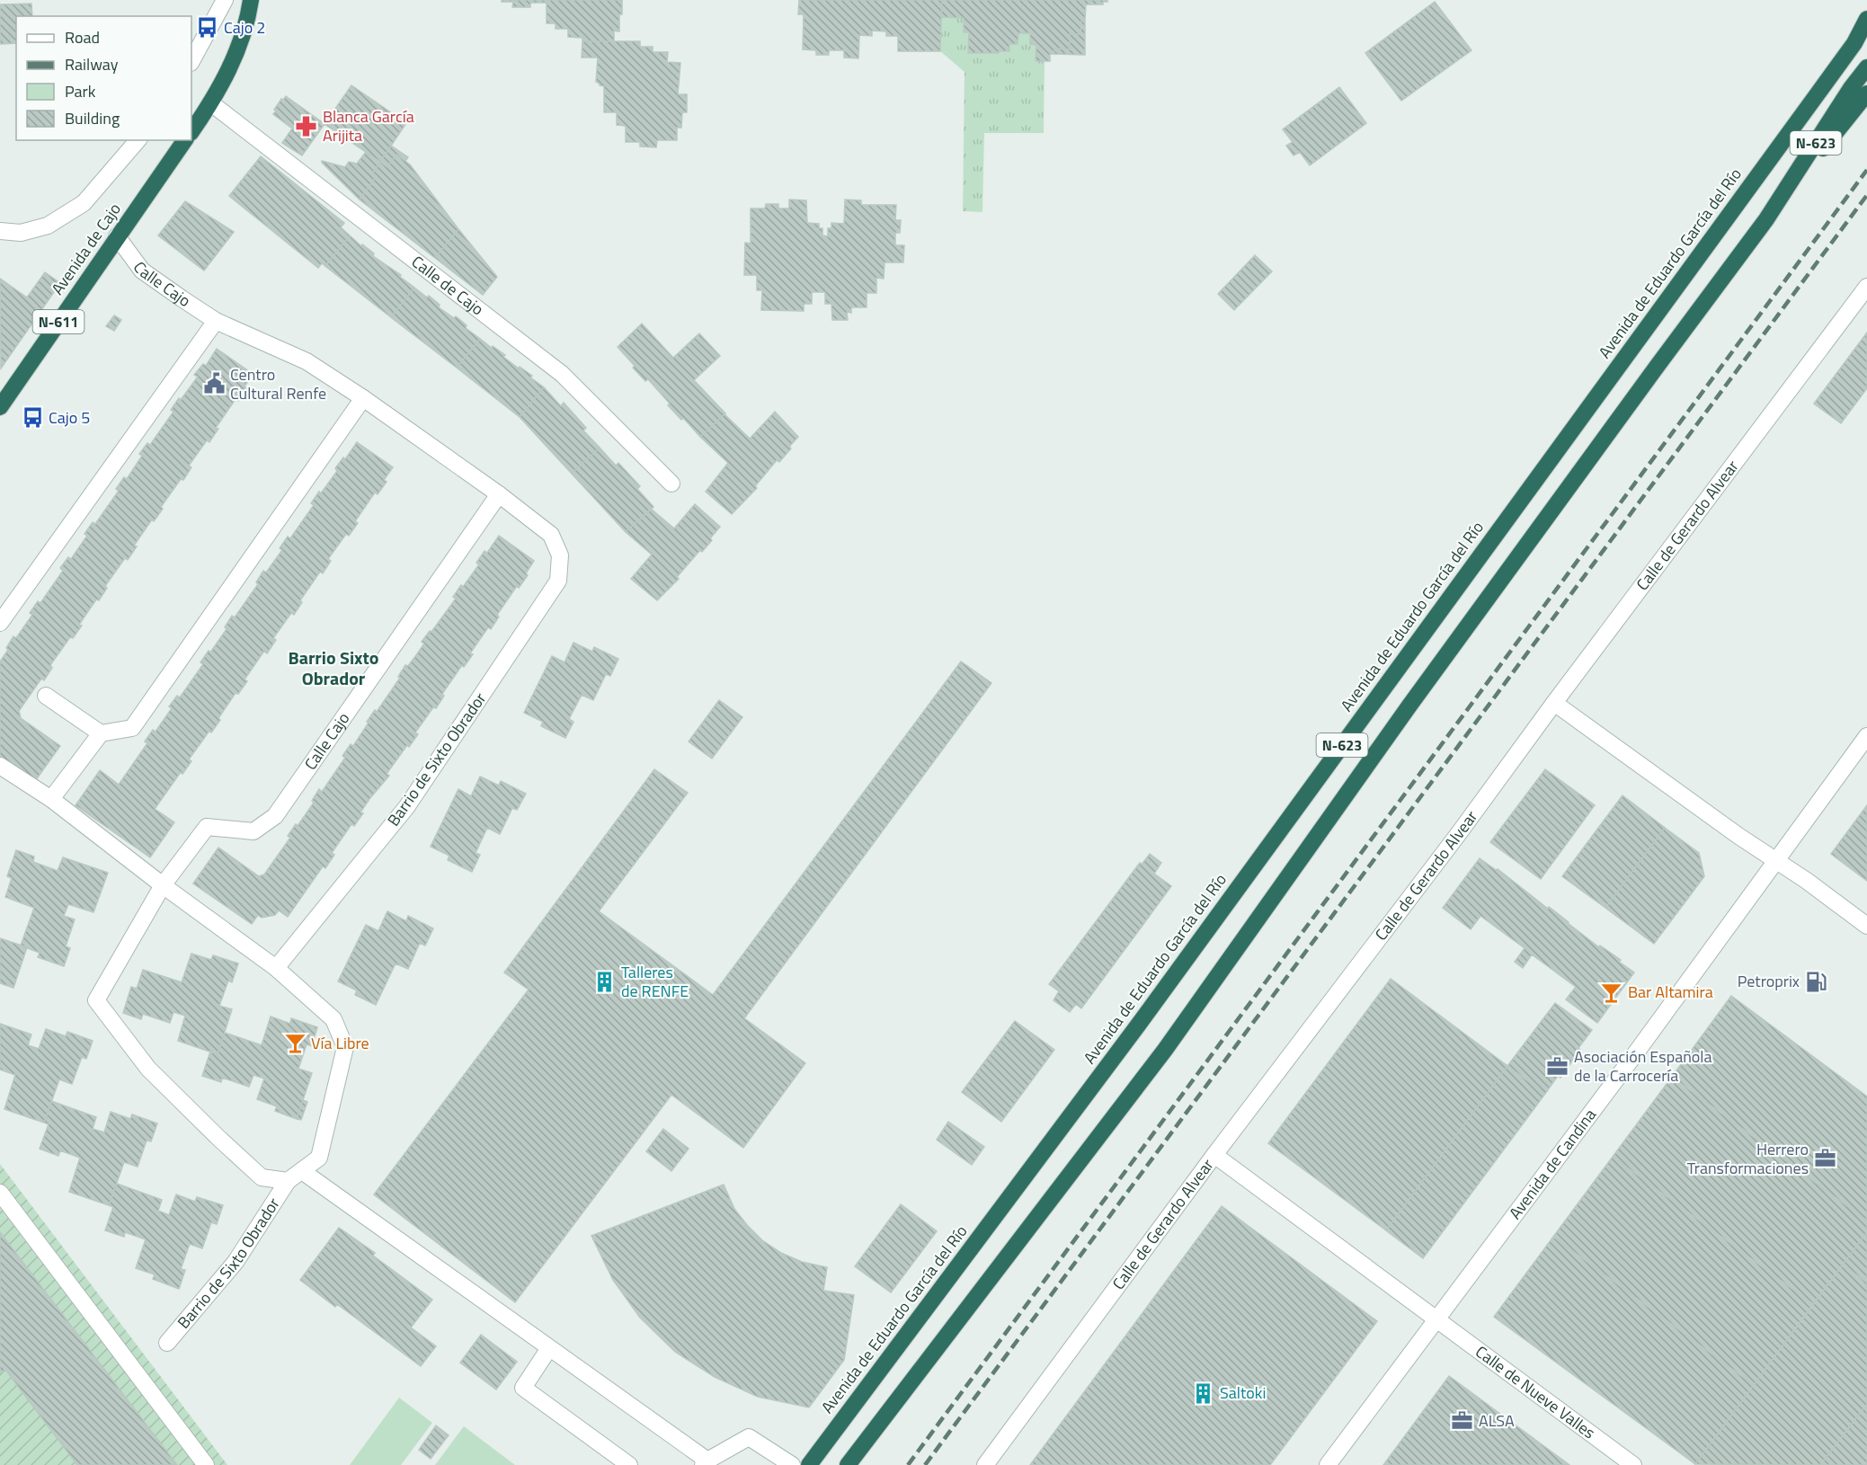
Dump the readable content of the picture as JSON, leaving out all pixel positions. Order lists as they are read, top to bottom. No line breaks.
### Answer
{"streets":{"highway":["N-623","Avenida de Cajo","Avenida de Eduardo García del Río","N-611"],"street":["Calle Cajo","Calle de Cajo","Calle de Gerardo Alvear","Barrio de Sixto Obrador","Avenida de Candina","Calle de Nueve Valles"]},"crossings":[["Avenida de Cajo","Calle Cajo"],["Calle Cajo","Barrio de Sixto Obrador"],["Calle de Gerardo Alvear","Calle de Nueve Valles"],["Avenida de Candina","Calle de Nueve Valles"]],"districts":["Barrio Sixto Obrador"],"places":{"bus stop":["Cajo 2","Cajo 5"],"pharmacy":["Blanca García Arijita"],"public building":["Centro Cultural Renfe"],"building":["Talleres de RENFE","Saltoki"],"fuel station":["Petroprix"],"bar":["Bar Altamira","Vía Libre"],"office":["Asociación Española de la Carrocería","Herrero Transformaciones","ALSA"]},"legend":["Road","Railway","Park","Building"]}
